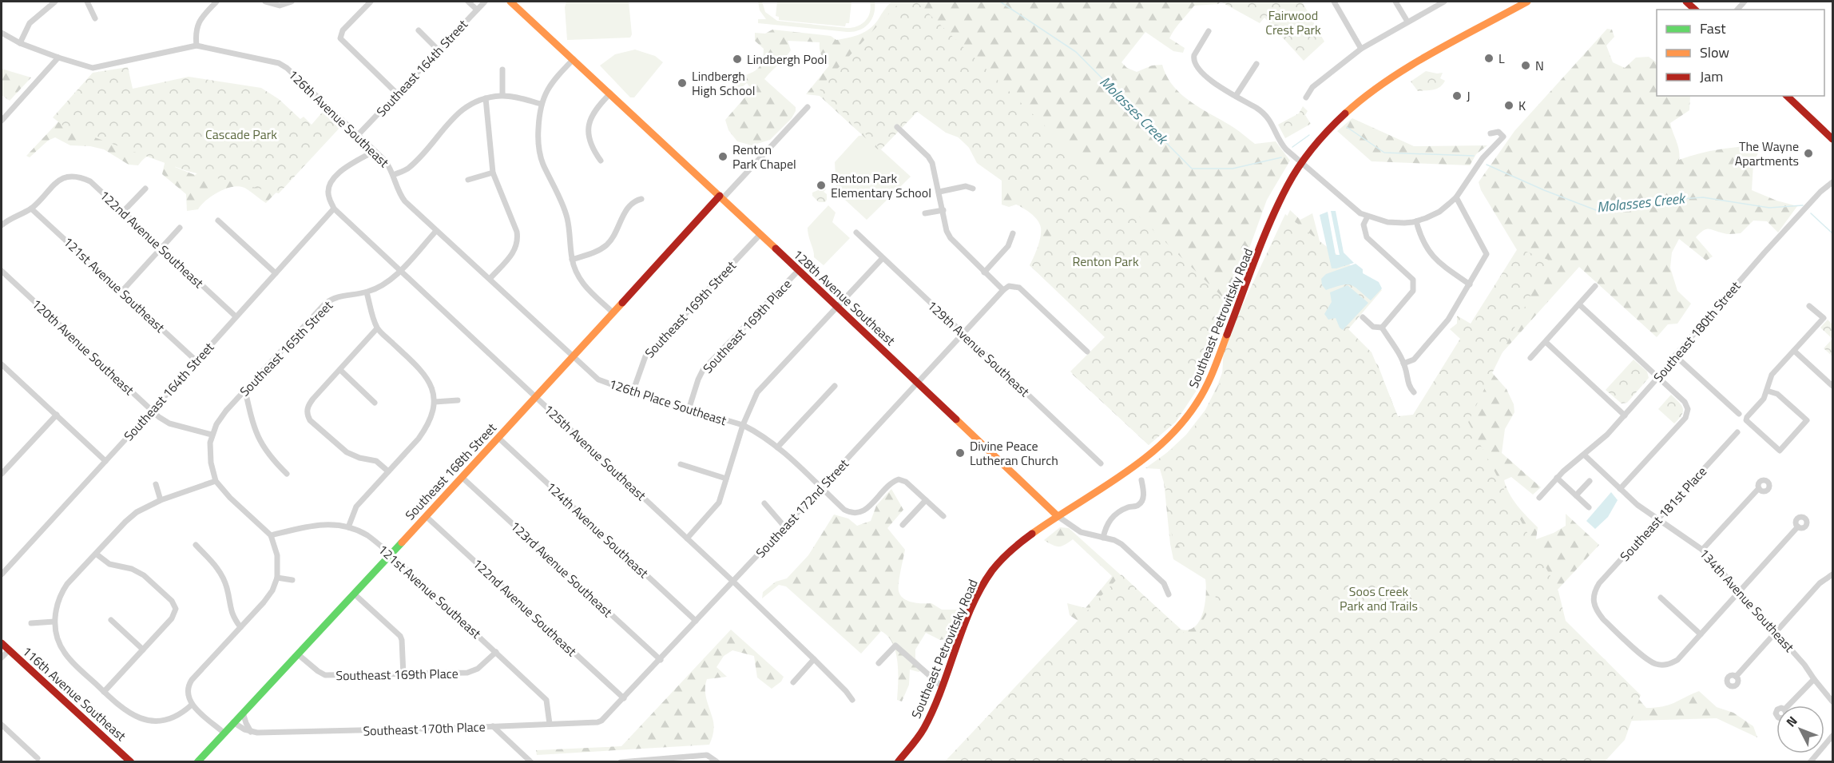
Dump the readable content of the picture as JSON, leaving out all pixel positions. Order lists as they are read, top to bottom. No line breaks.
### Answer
{"streets":{"street":["Southeast 164th Street","126th Avenue Southeast","122nd Avenue Southeast","121st Avenue Southeast","128th Avenue Southeast","Southeast 169th Street","Southeast Petrovitsky Road","Southeast 169th Place","Southeast 180th Street","120th Avenue Southeast","Southeast 165th Street","129th Avenue Southeast","126th Place Southeast","125th Avenue Southeast","Southeast 168th Street","Southeast 172nd Street","Southeast 181st Place","124th Avenue Southeast","123rd Avenue Southeast","134th Avenue Southeast","116th Avenue Southeast","Southeast 170th Place"]},"crossings":[["Southeast 164th Street","126th Avenue Southeast"],["Southeast 164th Street","122nd Avenue Southeast"],["Southeast 164th Street","121st Avenue Southeast"],["Southeast 164th Street","120th Avenue Southeast"],["Southeast 164th Street","125th Avenue Southeast"],["126th Avenue Southeast","Southeast 165th Street"],["126th Avenue Southeast","126th Place Southeast"],["126th Avenue Southeast","Southeast 168th Street"],["122nd Avenue Southeast","121st Avenue Southeast"],["122nd Avenue Southeast","Southeast 168th Street"],["122nd Avenue Southeast","Southeast 172nd Street"],["121st Avenue Southeast","Southeast 169th Place"],["121st Avenue Southeast","Southeast 168th Street"],["121st Avenue Southeast","Southeast 170th Place"],["128th Avenue Southeast","Southeast 169th Street"],["128th Avenue Southeast","Southeast Petrovitsky Road"],["128th Avenue Southeast","Southeast 169th Place"],["128th Avenue Southeast","Southeast 168th Street"],["128th Avenue Southeast","Southeast 172nd Street"],["Southeast 169th Street","126th Place Southeast"],["Southeast 169th Place","126th Place Southeast"],["Southeast 169th Place","Southeast 168th Street"],["Southeast 180th Street","134th Avenue Southeast"],["120th Avenue Southeast","Southeast 165th Street"],["Southeast 165th Street","125th Avenue Southeast"],["129th Avenue Southeast","Southeast 172nd Street"],["126th Place Southeast","Southeast 168th Street"],["126th Place Southeast","Southeast 172nd Street"],["125th Avenue Southeast","Southeast 168th Street"],["125th Avenue Southeast","Southeast 172nd Street"],["Southeast 168th Street","124th Avenue Southeast"],["Southeast 168th Street","123rd Avenue Southeast"],["Southeast 168th Street","Southeast 170th Place"],["Southeast 172nd Street","124th Avenue Southeast"],["Southeast 172nd Street","123rd Avenue Southeast"],["Southeast 172nd Street","Southeast 170th Place"],["Southeast 181st Place","134th Avenue Southeast"]],"water":["Molasses Creek"],"parks":["Fairwood Crest Park","Cascade Park","Renton Park","Soos Creek Park and Trails"],"places":["L","Lindbergh Pool","N","Lindbergh High School","J","K","The Wayne Apartments","Renton Park Chapel","Renton Park Elementary School","Divine Peace Lutheran Church"],"legend":["Fast","Slow","Jam"],"north":"top left"}
